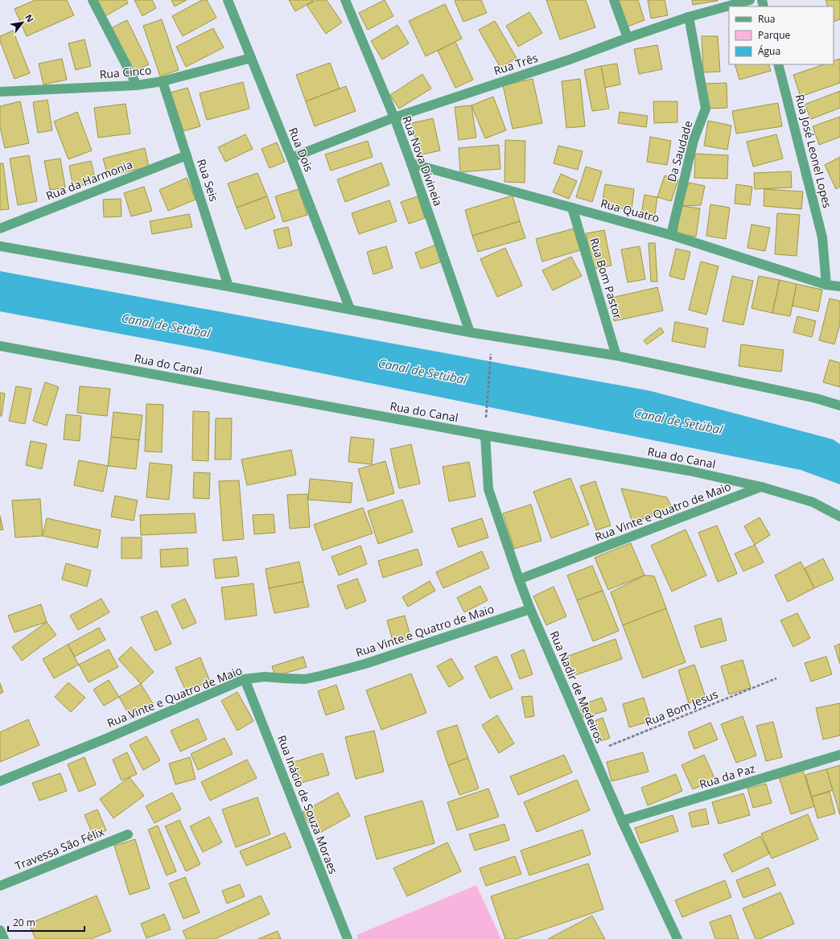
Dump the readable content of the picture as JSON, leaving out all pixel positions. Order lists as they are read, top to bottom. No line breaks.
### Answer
{"streets":{"street":["Rua Três","Rua Cinco","Rua Dois","Da Saudade","Rua José Leonel Lopes","Rua Nova Divineia","Rua da Harmonia","Rua Seis","Rua Quatro","Rua Bom Pastor","Rua do Canal","Rua Vinte e Quatro de Maio","Rua Nadir de Medeiros","Rua da Paz","Rua Inácio de Souza Moraes","Travessa São Félix"],"path":["Rua Bom Jesus"]},"crossings":[["Rua Três","Rua Dois"],["Rua Três","Da Saudade"],["Rua Três","Rua Nova Divineia"],["Rua Cinco","Rua Dois"],["Rua Cinco","Rua Seis"],["Da Saudade","Rua Quatro"],["Rua José Leonel Lopes","Rua Quatro"],["Rua Nova Divineia","Rua Quatro"],["Rua da Harmonia","Rua Seis"],["Rua Quatro","Rua Bom Pastor"],["Rua do Canal","Rua Vinte e Quatro de Maio"],["Rua do Canal","Rua Nadir de Medeiros"],["Rua Vinte e Quatro de Maio","Rua Nadir de Medeiros"],["Rua Vinte e Quatro de Maio","Rua Inácio de Souza Moraes"],["Rua Nadir de Medeiros","Rua Bom Jesus"],["Rua Nadir de Medeiros","Rua da Paz"]],"water":["Canal de Setúbal"],"legend":["Rua","Parque","Água"],"scale_bar":"20 m","north":"top right"}
